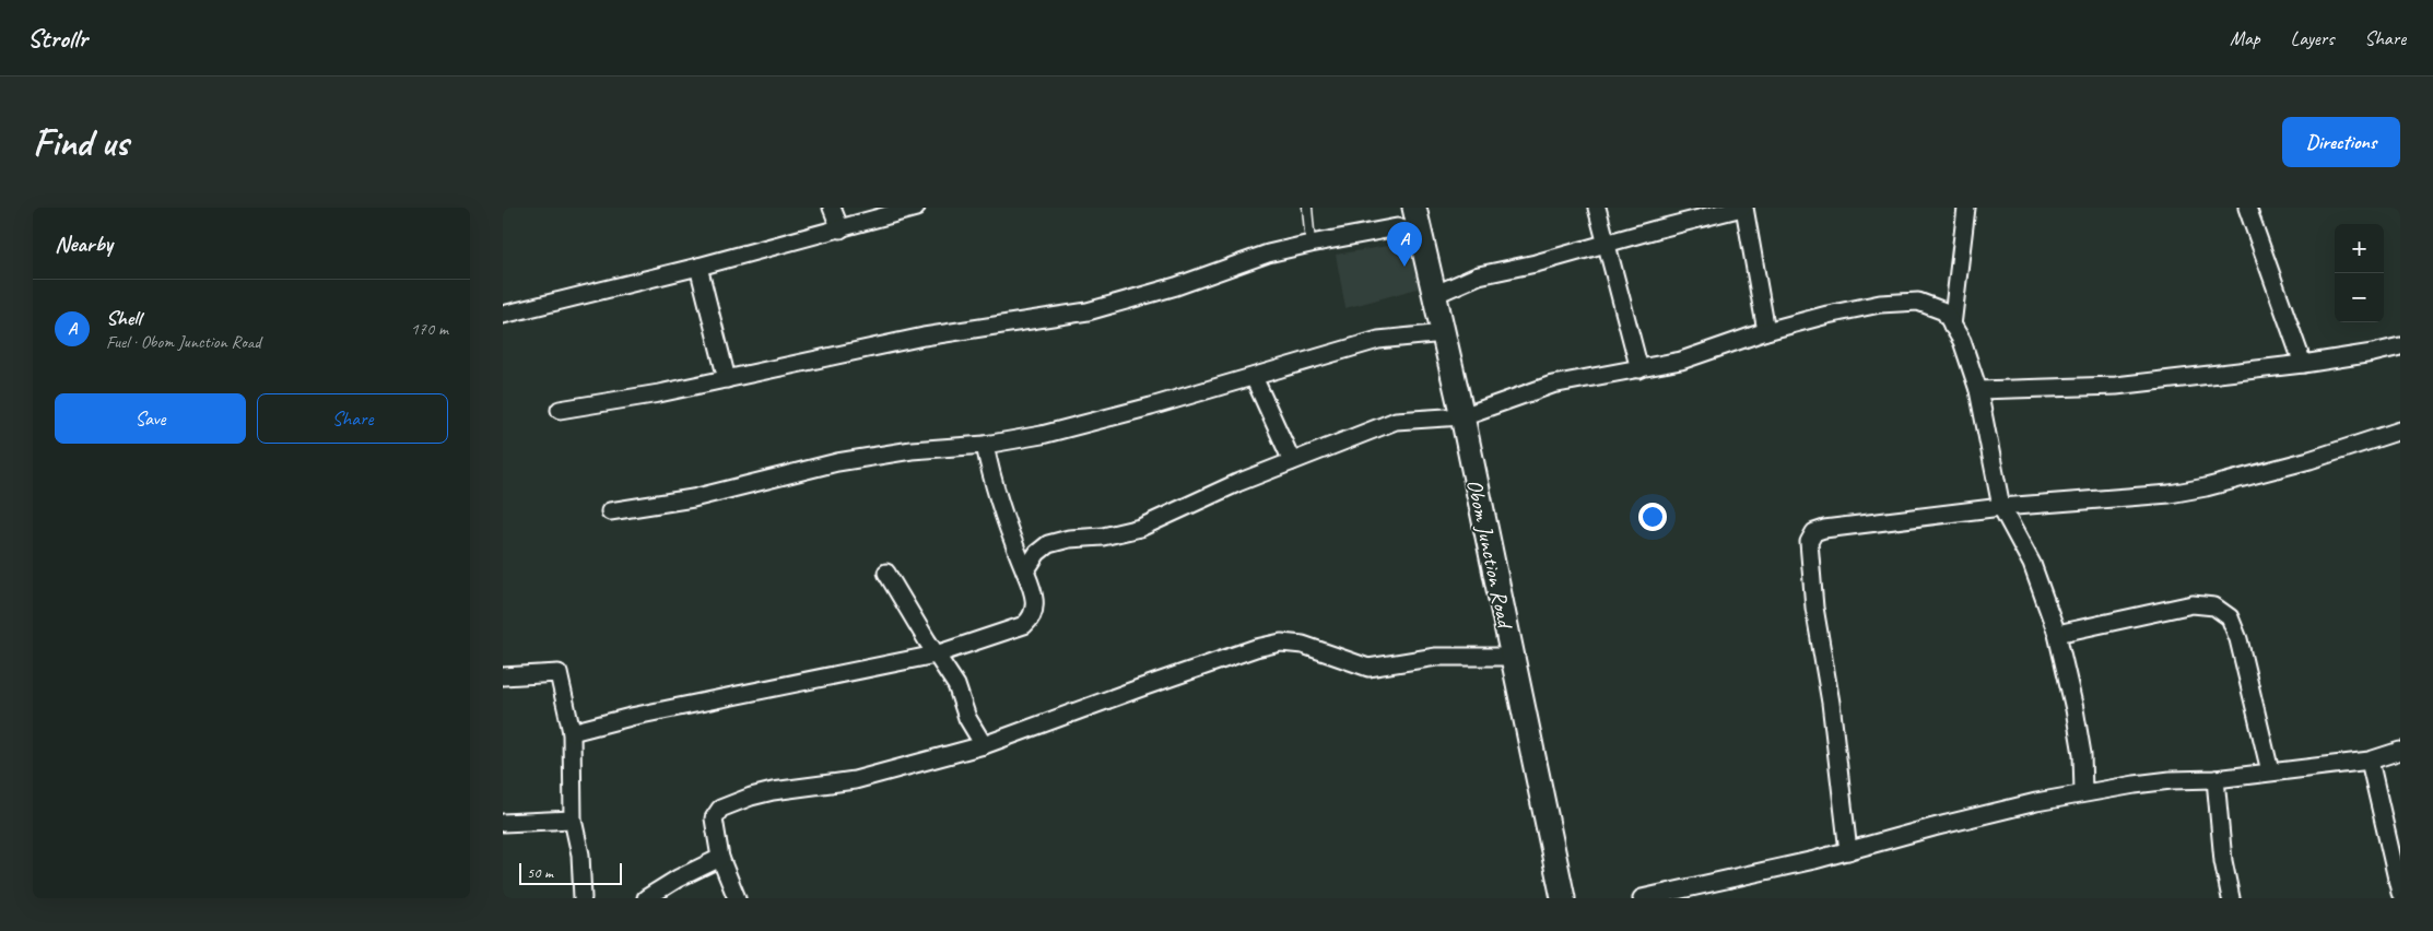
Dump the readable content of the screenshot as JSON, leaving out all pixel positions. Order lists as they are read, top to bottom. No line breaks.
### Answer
{"streets":{"main road":["Obom Junction Road"]},"scale_bar":"50 m","page":{"header":"Strollr","nav":["Map","Layers","Share"],"buttons":["Directions",["Save","Share"]],"title":"Find us","heading":"Nearby","pins":"A","map_buttons":["+","−"],"list":[{"mark":"A","name":"Shell","note":"Fuel · Obom Junction Road","value":"170 m"}],"scale":"50 m"}}
